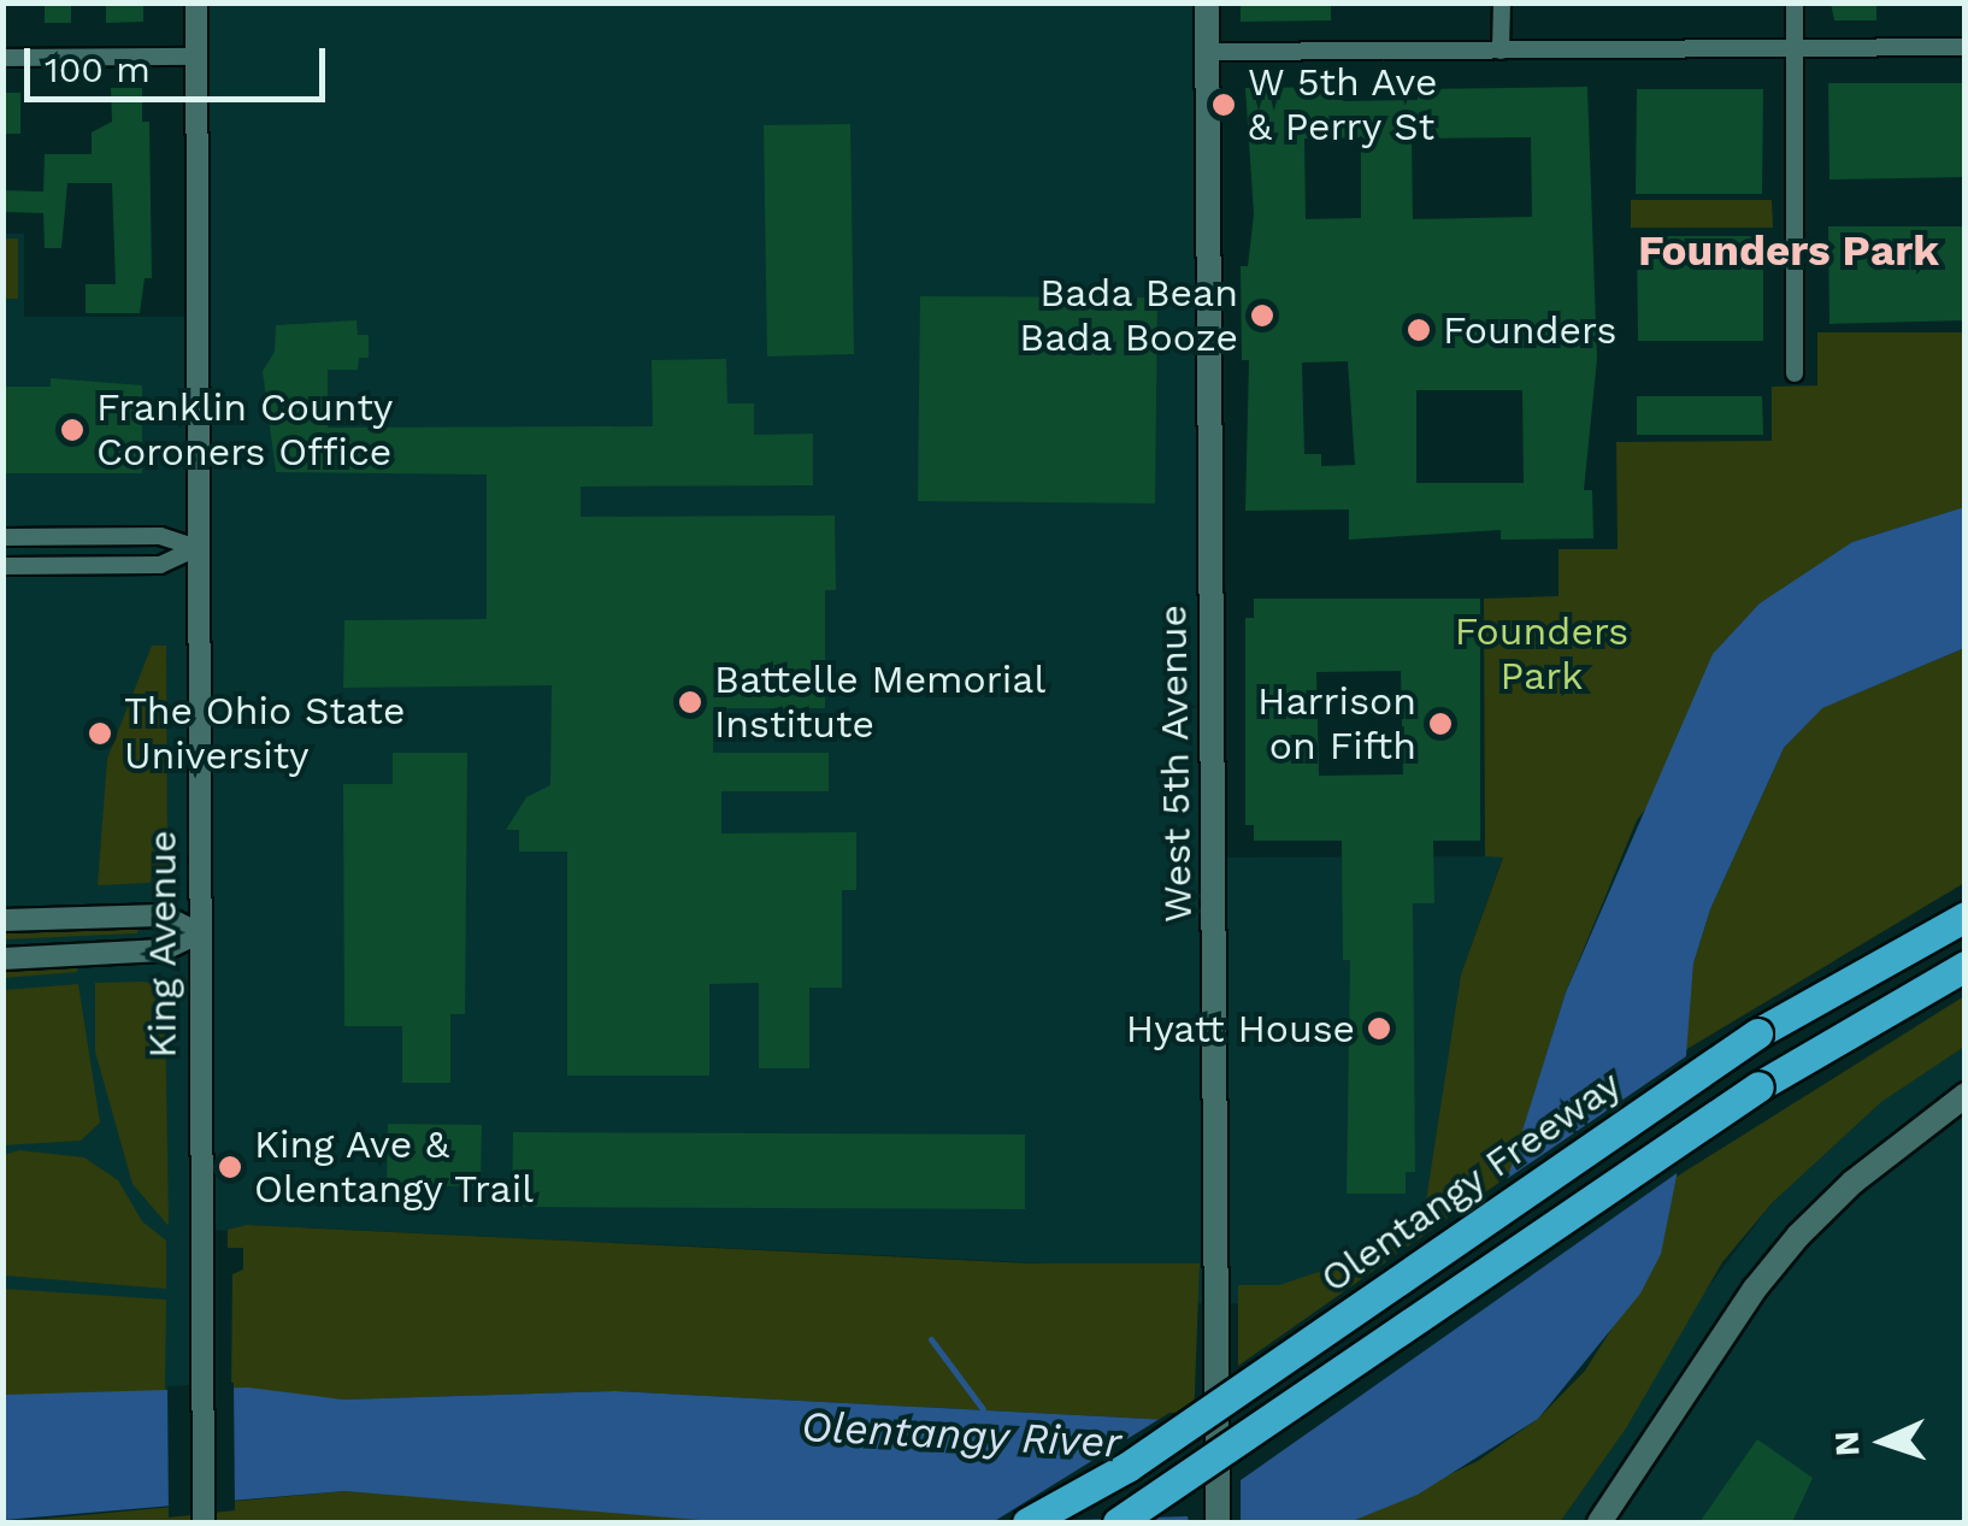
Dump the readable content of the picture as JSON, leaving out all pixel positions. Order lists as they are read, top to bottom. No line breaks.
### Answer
{"streets":{"highway":["Olentangy Freeway"],"main road":["West 5th Avenue"],"street":["King Avenue"]},"districts":["Founders Park"],"water":["Olentangy River"],"parks":["Founders Park"],"places":["W 5th Ave & Perry St","Bada Bean Bada Booze","Founders","Franklin County Coroners Office","Battelle Memorial Institute","Harrison on Fifth","The Ohio State University","Hyatt House","King Ave & Olentangy Trail"],"scale_bar":"100 m","north":"left"}
